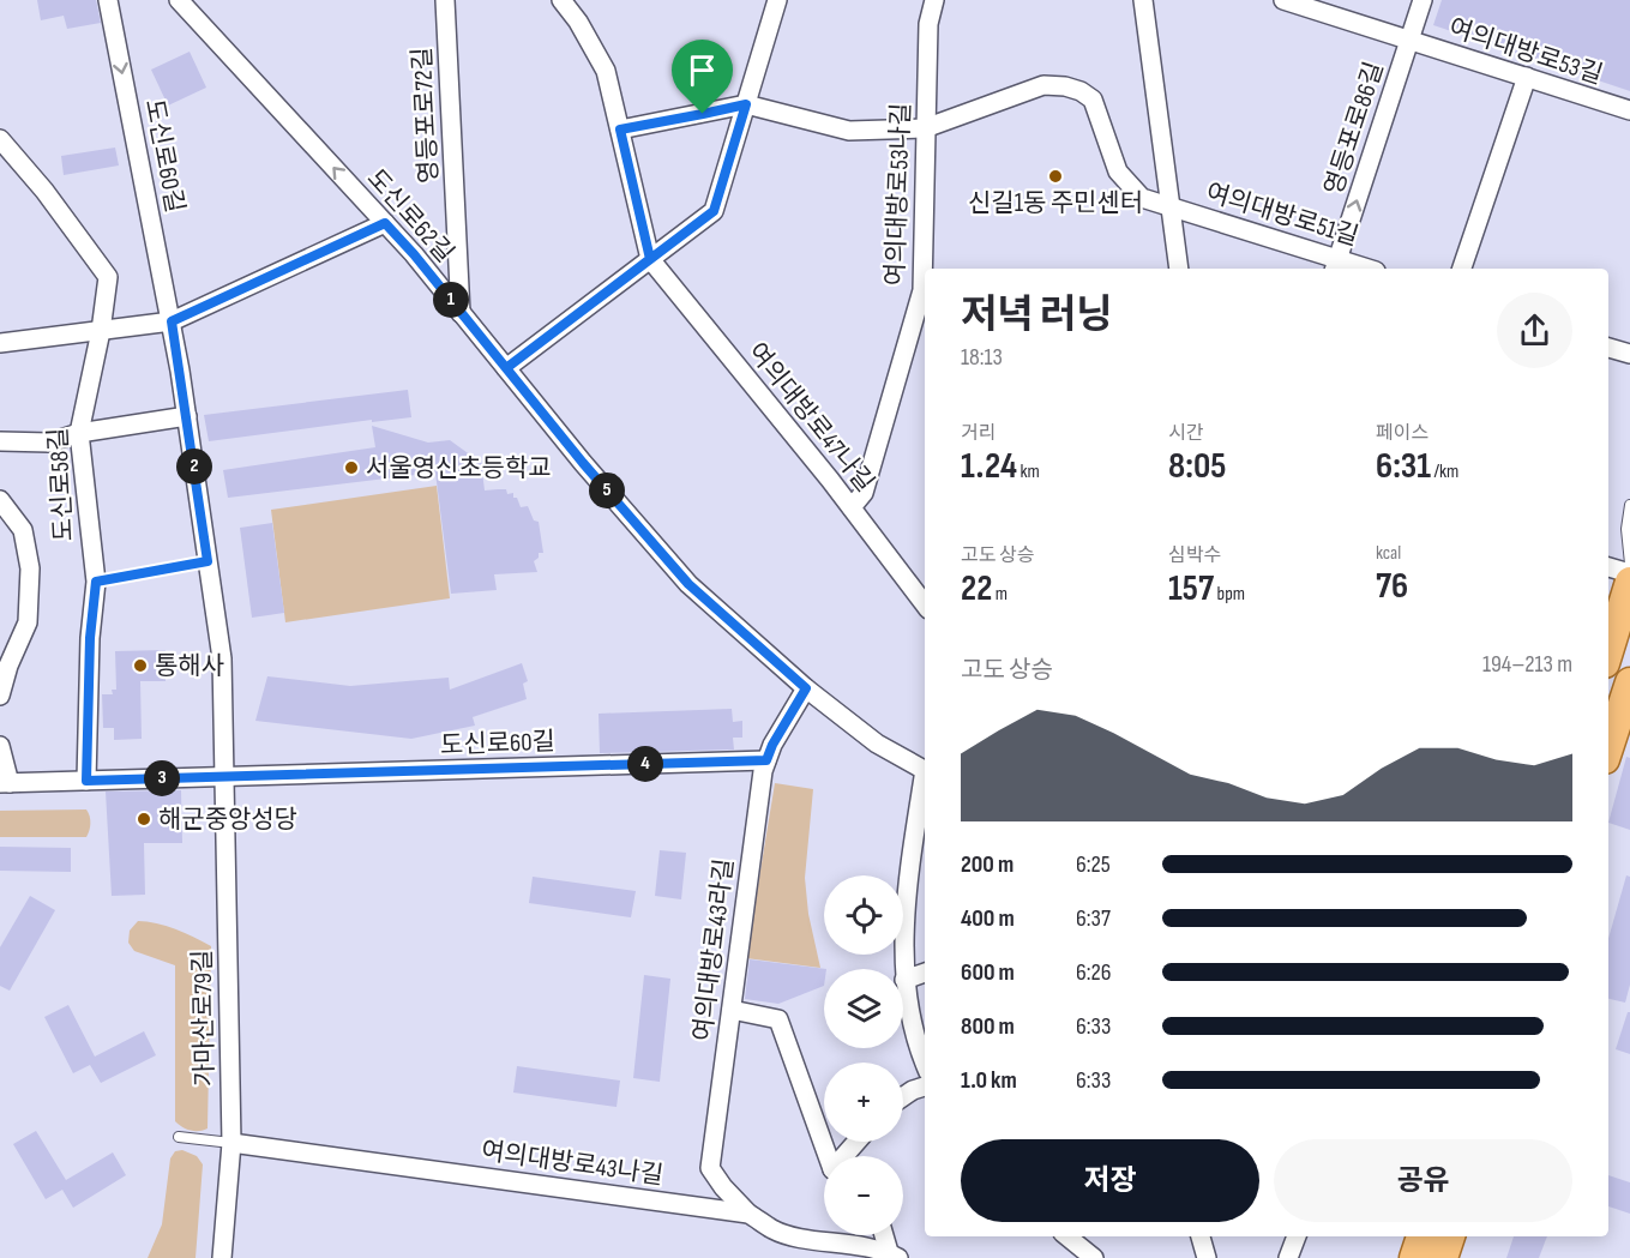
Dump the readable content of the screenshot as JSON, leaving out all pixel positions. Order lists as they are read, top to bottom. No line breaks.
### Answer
{"streets":{"street":["여의대방로53길","영등포로72길","영등포로86길","도신로60길","여의대방로53나길","여의대방로51길","도신로62길","여의대방로47나길","도신로58길","여의대방로43라길","가마산로79길","여의대방로43나길"]},"crossings":[["여의대방로53길","영등포로86길"],["영등포로72길","도신로62길"],["영등포로86길","여의대방로51길"],["도신로60길","여의대방로43라길"],["도신로60길","가마산로79길"],["여의대방로53나길","여의대방로51길"],["여의대방로53나길","여의대방로47나길"],["도신로62길","여의대방로43라길"],["여의대방로43라길","여의대방로43나길"],["가마산로79길","여의대방로43나길"]],"places":["신길1동 주민센터","서울영신초등학교","통해사","해군중앙성당"],"page":{"heading":["저녁 러닝","18:13"],"pins":["1","2","5","4","3"],"stats":[["거리","1.24 km"],["시간","8:05"],["페이스","6:31 /km"],["고도 상승","22 m"],["심박수","157 bpm"],["kcal","76"]],"chart":["고도 상승","194–213 m"],"list":[{"name":"200 m","note":"6:25"},{"name":"400 m","note":"6:37"},{"name":"600 m","note":"6:26"},{"name":"800 m","note":"6:33"},{"name":"1.0 km","note":"6:33"}],"map_buttons":["+","−"],"buttons":["저장","공유"]}}
